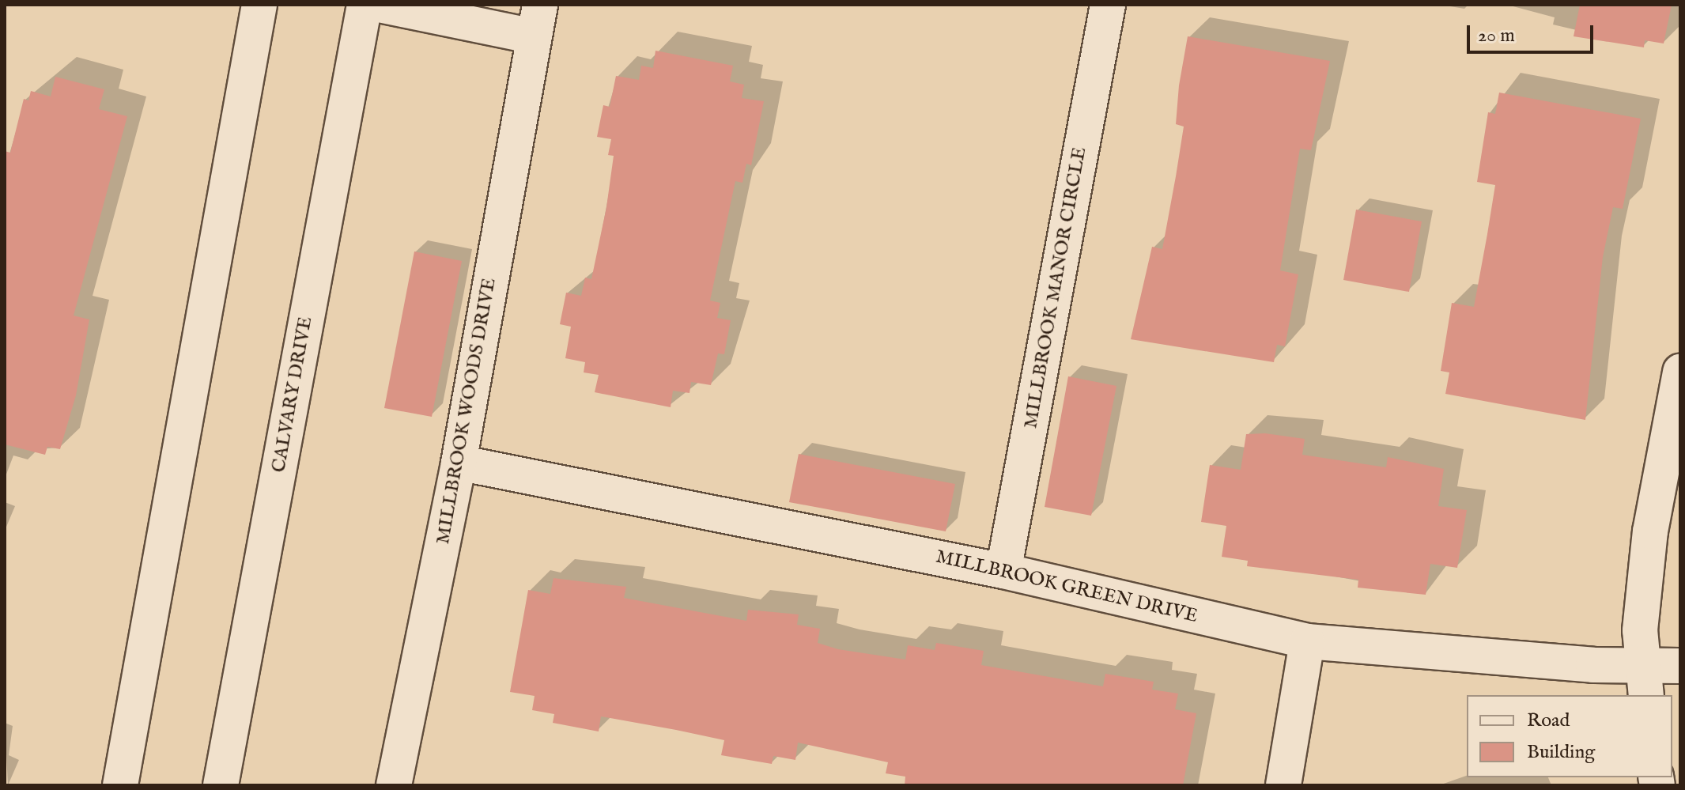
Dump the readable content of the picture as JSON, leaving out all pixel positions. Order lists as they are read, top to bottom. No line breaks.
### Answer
{"streets":{"street":["MILLBROOK MANOR CIRCLE","CALVARY DRIVE","MILLBROOK WOODS DRIVE","MILLBROOK GREEN DRIVE"]},"crossings":[["MILLBROOK MANOR CIRCLE","MILLBROOK GREEN DRIVE"],["MILLBROOK WOODS DRIVE","MILLBROOK GREEN DRIVE"]],"legend":["Road","Building"],"scale_bar":"20 m"}
